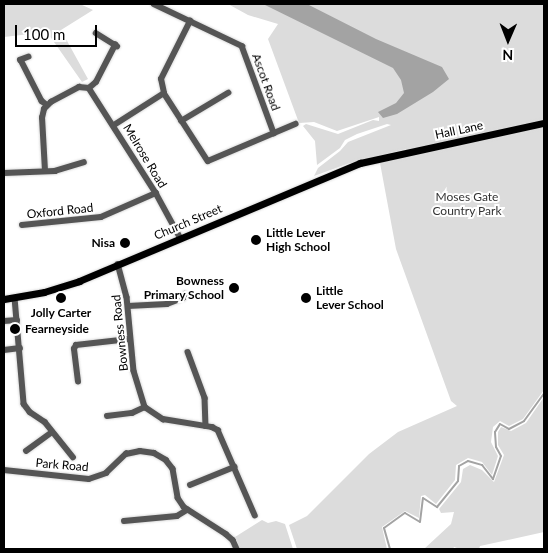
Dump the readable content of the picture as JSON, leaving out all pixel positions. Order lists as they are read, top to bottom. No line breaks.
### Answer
{"streets":{"main road":["Hall Lane","Church Street"],"street":["Ascot Road","Melrose Road","Oxford Road","Bowness Road","Park Road"]},"crossings":[["Hall Lane","Church Street"],["Melrose Road","Oxford Road"],["Melrose Road","Church Street"],["Church Street","Bowness Road"]],"parks":["Moses Gate Country Park"],"places":["Little Lever High School","Nisa","Bowness Primary School","Jolly Carter","Little Lever School","Fearneyside"],"scale_bar":"100 m","north":"bottom"}
